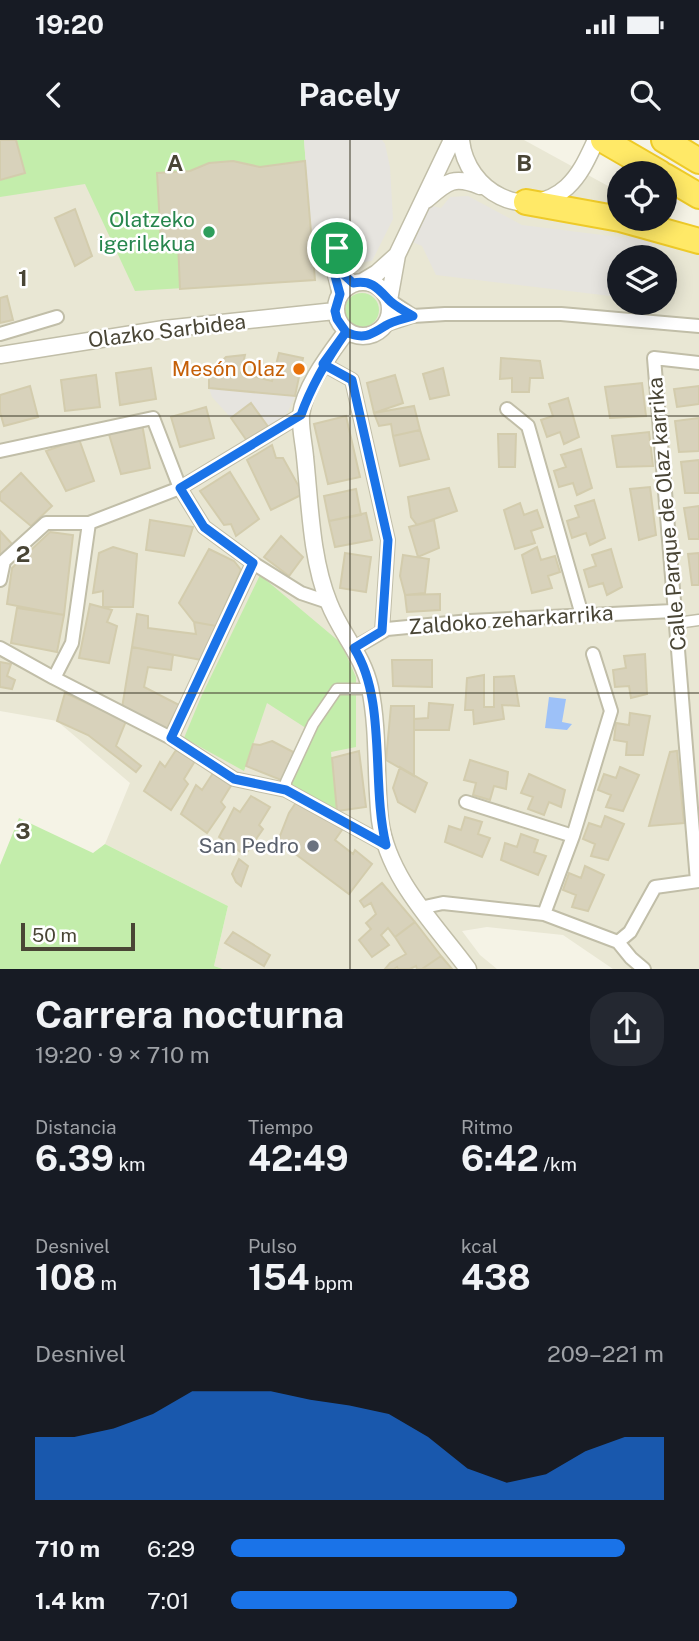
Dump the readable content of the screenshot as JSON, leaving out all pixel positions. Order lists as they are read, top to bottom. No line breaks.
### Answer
{"streets":{"street":["Olazko Sarbidea","Calle Parque de Olaz karrika","Zaldoko zeharkarrika"]},"crossings":[["Calle Parque de Olaz karrika","Zaldoko zeharkarrika"]],"places":["Olatzeko igerilekua","Mesón Olaz","San Pedro"],"scale_bar":"50 m","page":{"status":"19:20","header":"Pacely","scale":"50 m","heading":["Carrera nocturna","19:20 · 9 × 710 m"],"stats":[["Distancia","6.39 km"],["Tiempo","42:49"],["Ritmo","6:42 /km"],["Desnivel","108 m"],["Pulso","154 bpm"],["kcal","438"]],"chart":["Desnivel","209–221 m"],"list":[{"name":"710 m","note":"6:29"},{"name":"1.4 km","note":"7:01"}]},"grid":{"columns":["A","B"],"rows":["1","2","3"]}}
